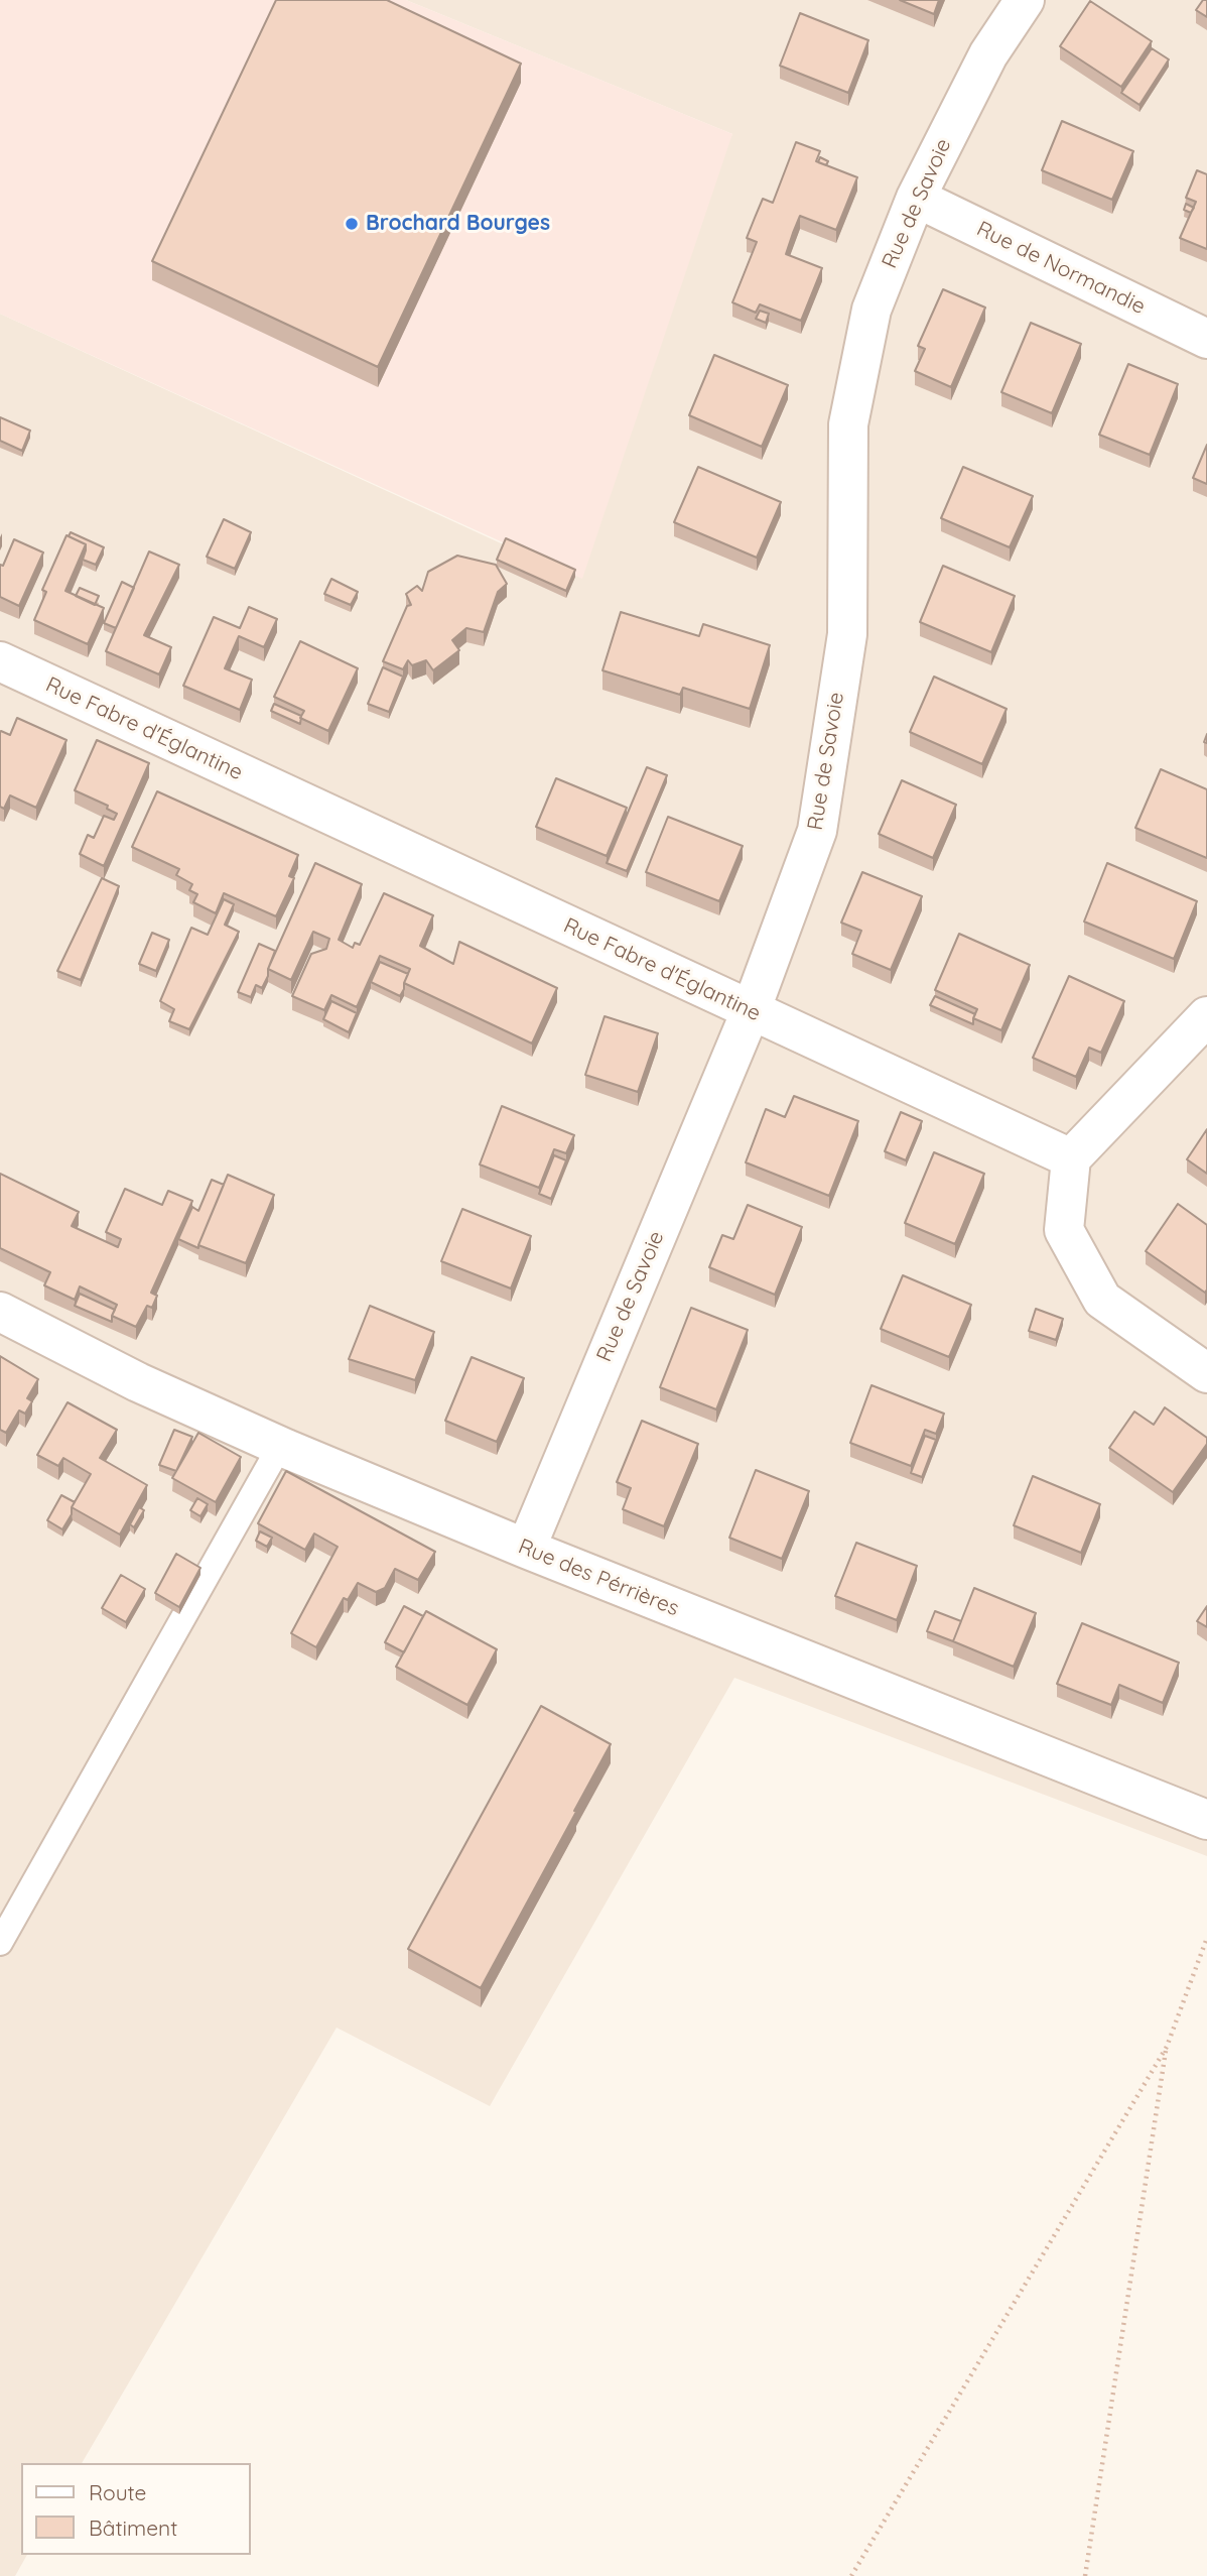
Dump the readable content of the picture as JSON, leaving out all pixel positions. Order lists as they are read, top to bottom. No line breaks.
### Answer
{"streets":{"street":["Rue de Savoie","Rue de Normandie","Rue Fabre d'Églantine","Rue des Pérrières"]},"crossings":[["Rue de Savoie","Rue de Normandie"],["Rue de Savoie","Rue Fabre d'Églantine"],["Rue de Savoie","Rue des Pérrières"]],"places":["Brochard Bourges"],"legend":["Route","Bâtiment"]}
